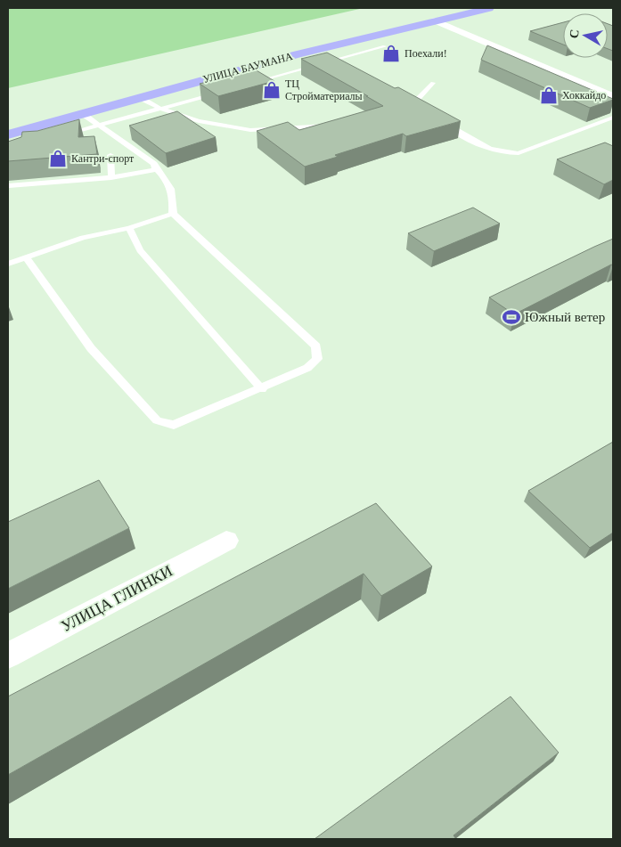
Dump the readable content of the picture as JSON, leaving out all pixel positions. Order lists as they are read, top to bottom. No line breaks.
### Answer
{"streets":{"main road":["УЛИЦА БАУМАНА"],"street":["УЛИЦА ГЛИНКИ"]},"places":{"shop":["Поехали!","ТЦ Стройматериалы","Хоккайдо","Кантри-спорт"],"sports":["Южный ветер"]},"north":"left"}
